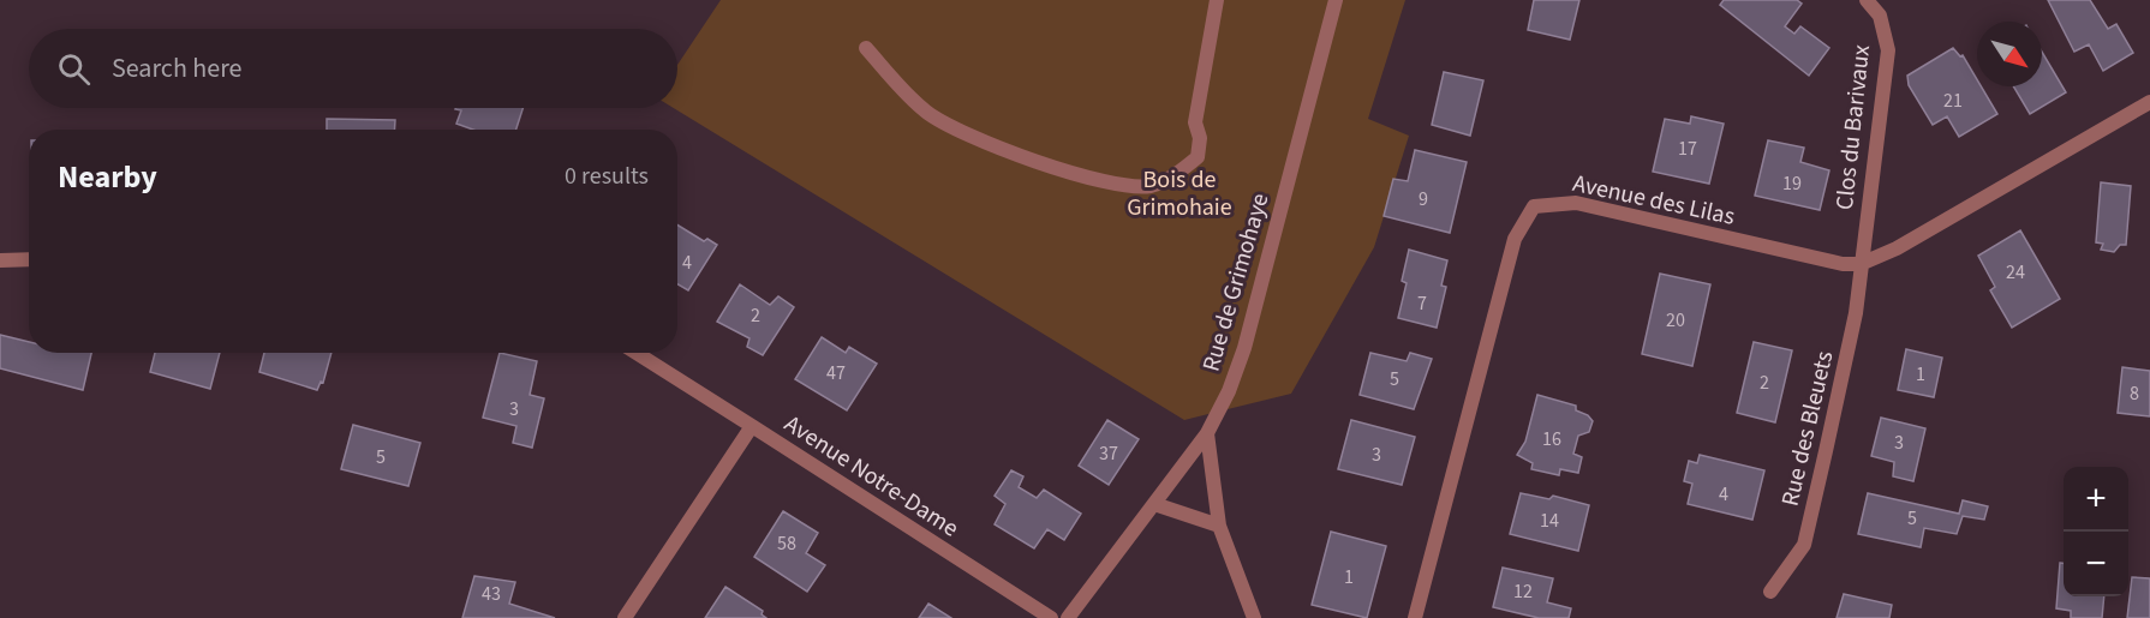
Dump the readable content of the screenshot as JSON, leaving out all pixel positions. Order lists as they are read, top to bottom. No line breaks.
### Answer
{"streets":{"street":["Clos du Barivaux","Avenue des Lilas","Rue de Grimohaye","Rue des Bleuets","Avenue Notre-Dame"]},"crossings":[["Clos du Barivaux","Avenue des Lilas"],["Clos du Barivaux","Rue des Bleuets"],["Avenue des Lilas","Rue des Bleuets"]],"parks":["Bois de Grimohaie"],"house_numbers":["21","17","19","9","4","24","7","2","20","47","1","5","2","8","3","16","3","37","3","5","4","5","14","58","1","12","43"],"north":"bottom right","page":{"search":"Search here","heading":["Nearby","0 results"],"map_buttons":["+","−"]}}
